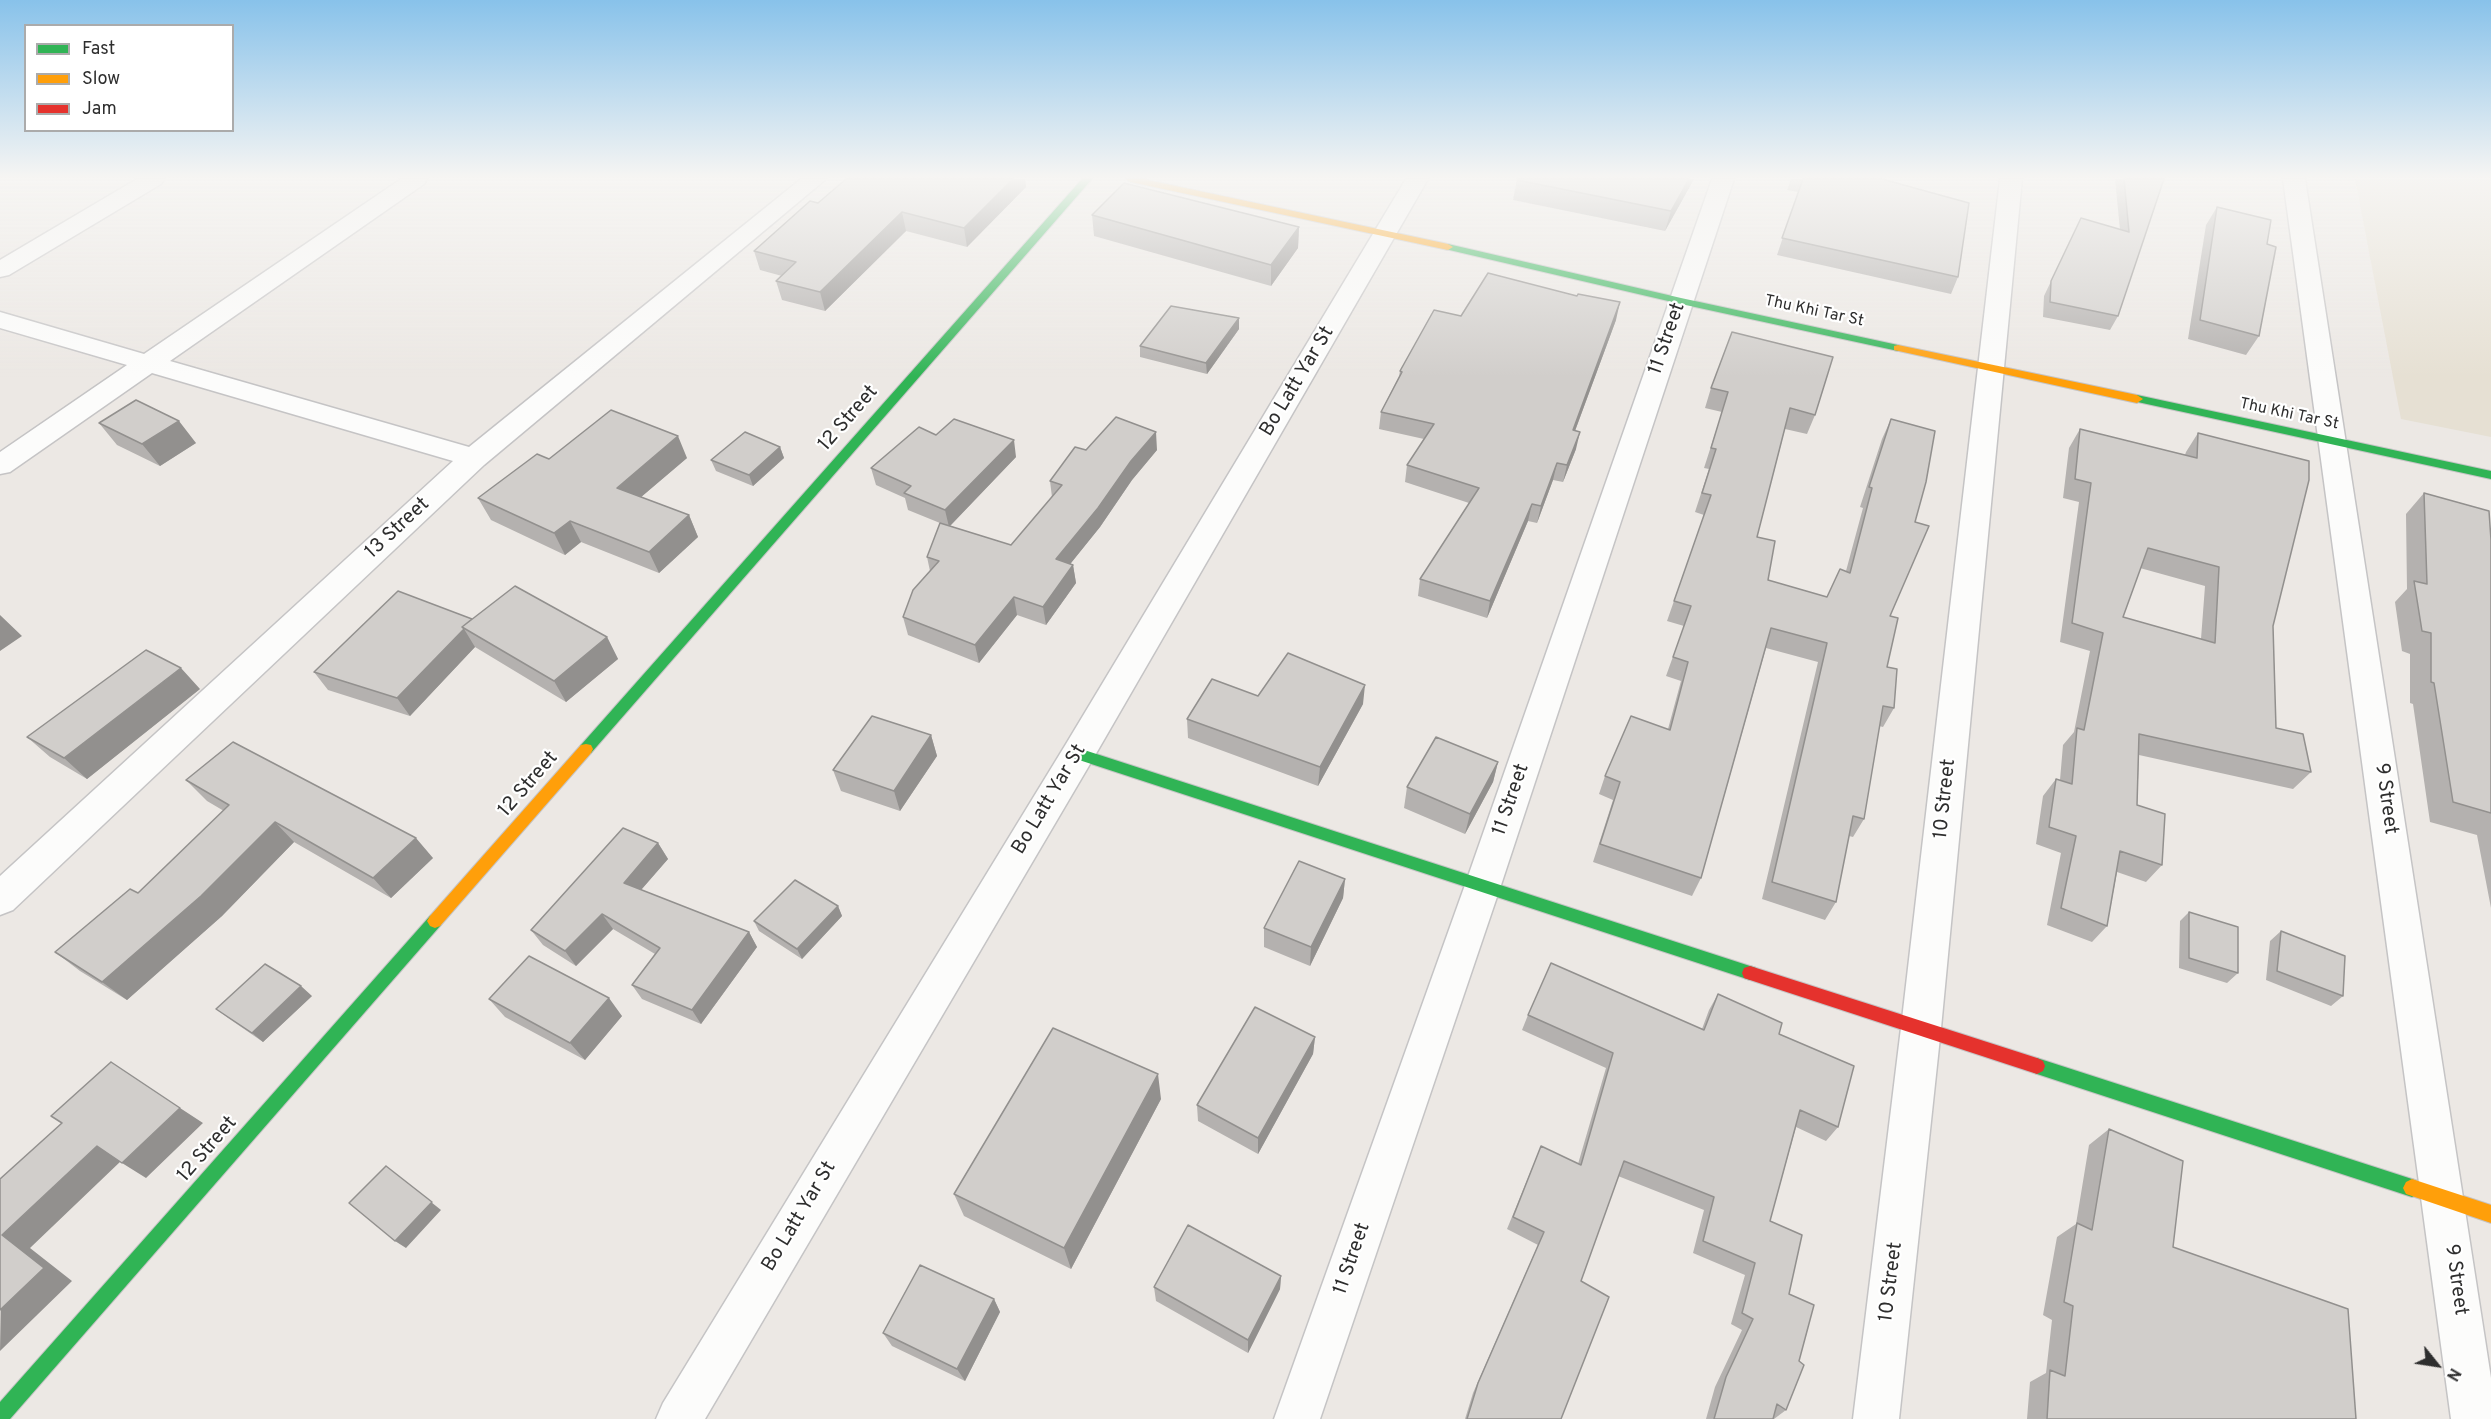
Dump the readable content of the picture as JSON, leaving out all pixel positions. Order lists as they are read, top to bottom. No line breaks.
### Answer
{"streets":{"street":["Thu Khi Tar St","11 Street","Bo Latt Yar St","12 Street","13 Street","10 Street","9 Street"]},"crossings":[["Thu Khi Tar St","11 Street"],["Thu Khi Tar St","10 Street"],["Thu Khi Tar St","9 Street"]],"legend":["Fast","Slow","Jam"],"north":"bottom right"}
